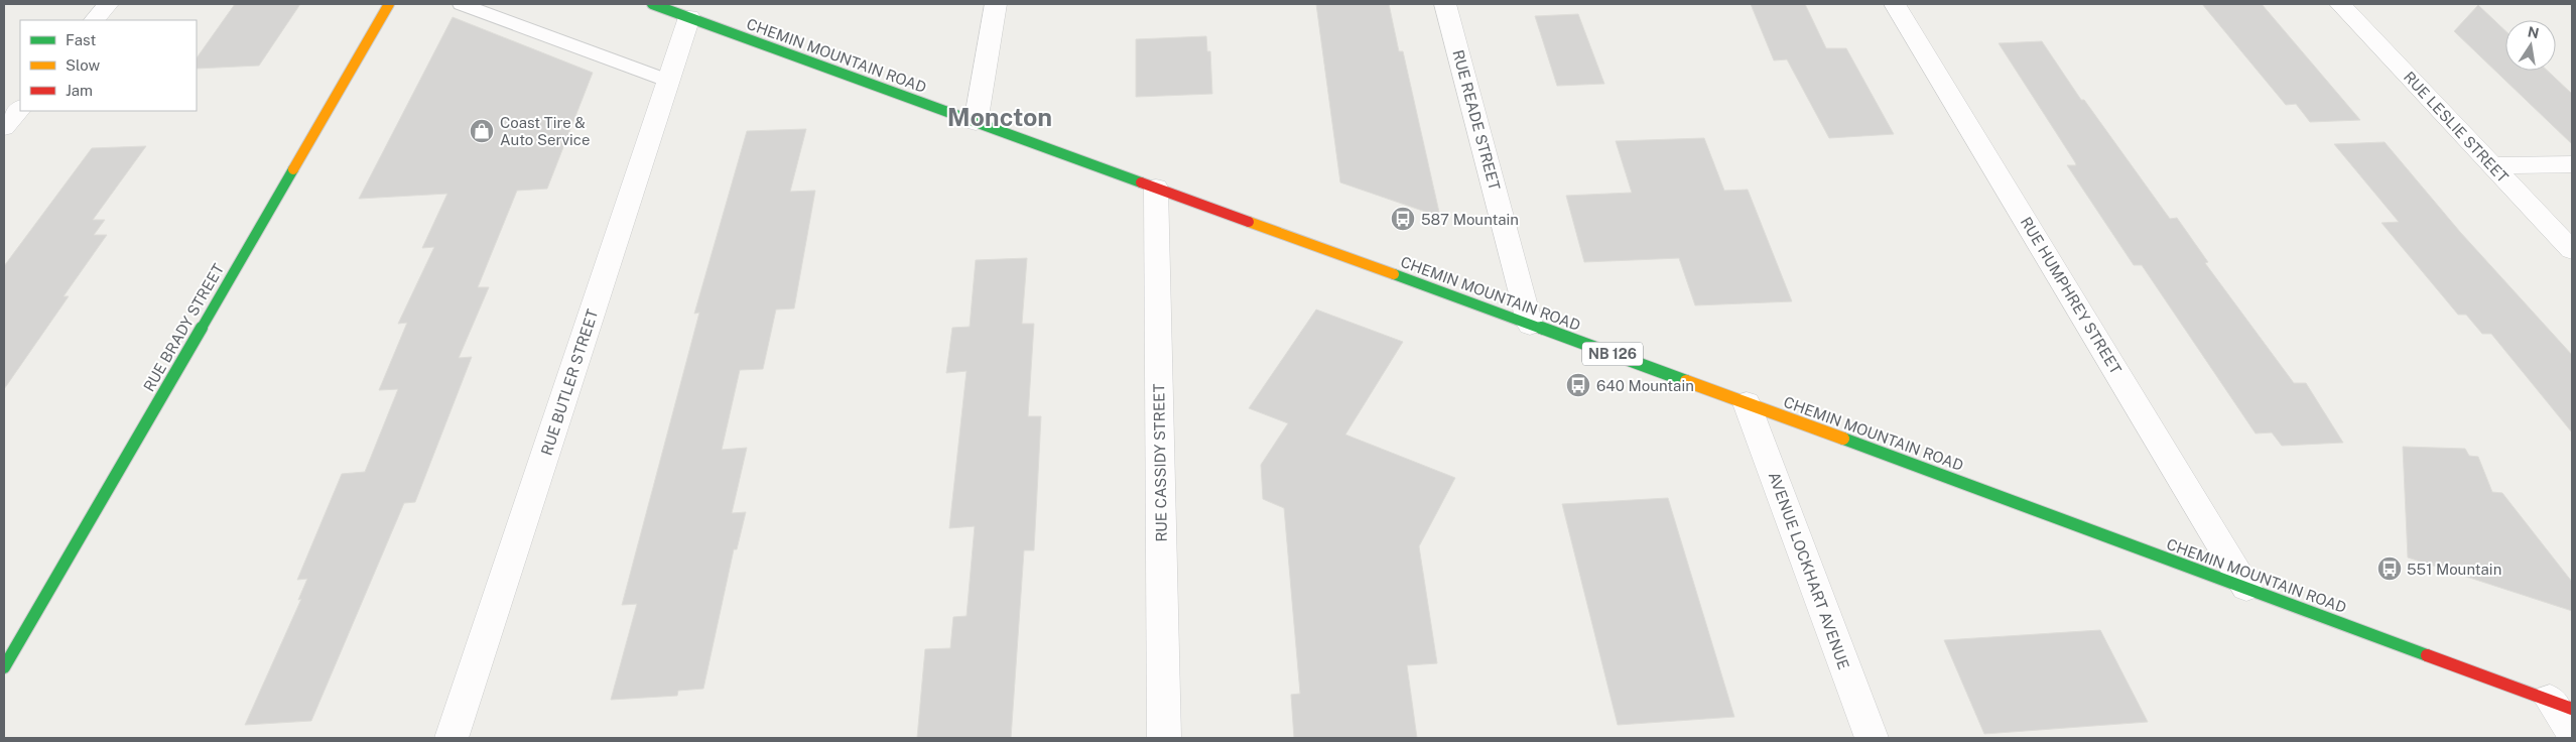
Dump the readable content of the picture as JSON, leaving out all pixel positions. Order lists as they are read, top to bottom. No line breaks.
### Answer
{"streets":{"main road":["CHEMIN MOUNTAIN ROAD","RUE BRADY STREET","NB 126"],"street":["RUE READE STREET","RUE LESLIE STREET","RUE HUMPHREY STREET","RUE BUTLER STREET","RUE CASSIDY STREET","AVENUE LOCKHART AVENUE"]},"crossings":[["CHEMIN MOUNTAIN ROAD","RUE READE STREET"],["CHEMIN MOUNTAIN ROAD","RUE HUMPHREY STREET"],["CHEMIN MOUNTAIN ROAD","RUE BUTLER STREET"],["CHEMIN MOUNTAIN ROAD","RUE CASSIDY STREET"],["CHEMIN MOUNTAIN ROAD","AVENUE LOCKHART AVENUE"]],"districts":["Moncton"],"places":{"shop":["Coast Tire & Auto Service"],"bus stop":["587 Mountain","640 Mountain","551 Mountain"]},"legend":["Fast","Slow","Jam"],"north":"top"}
